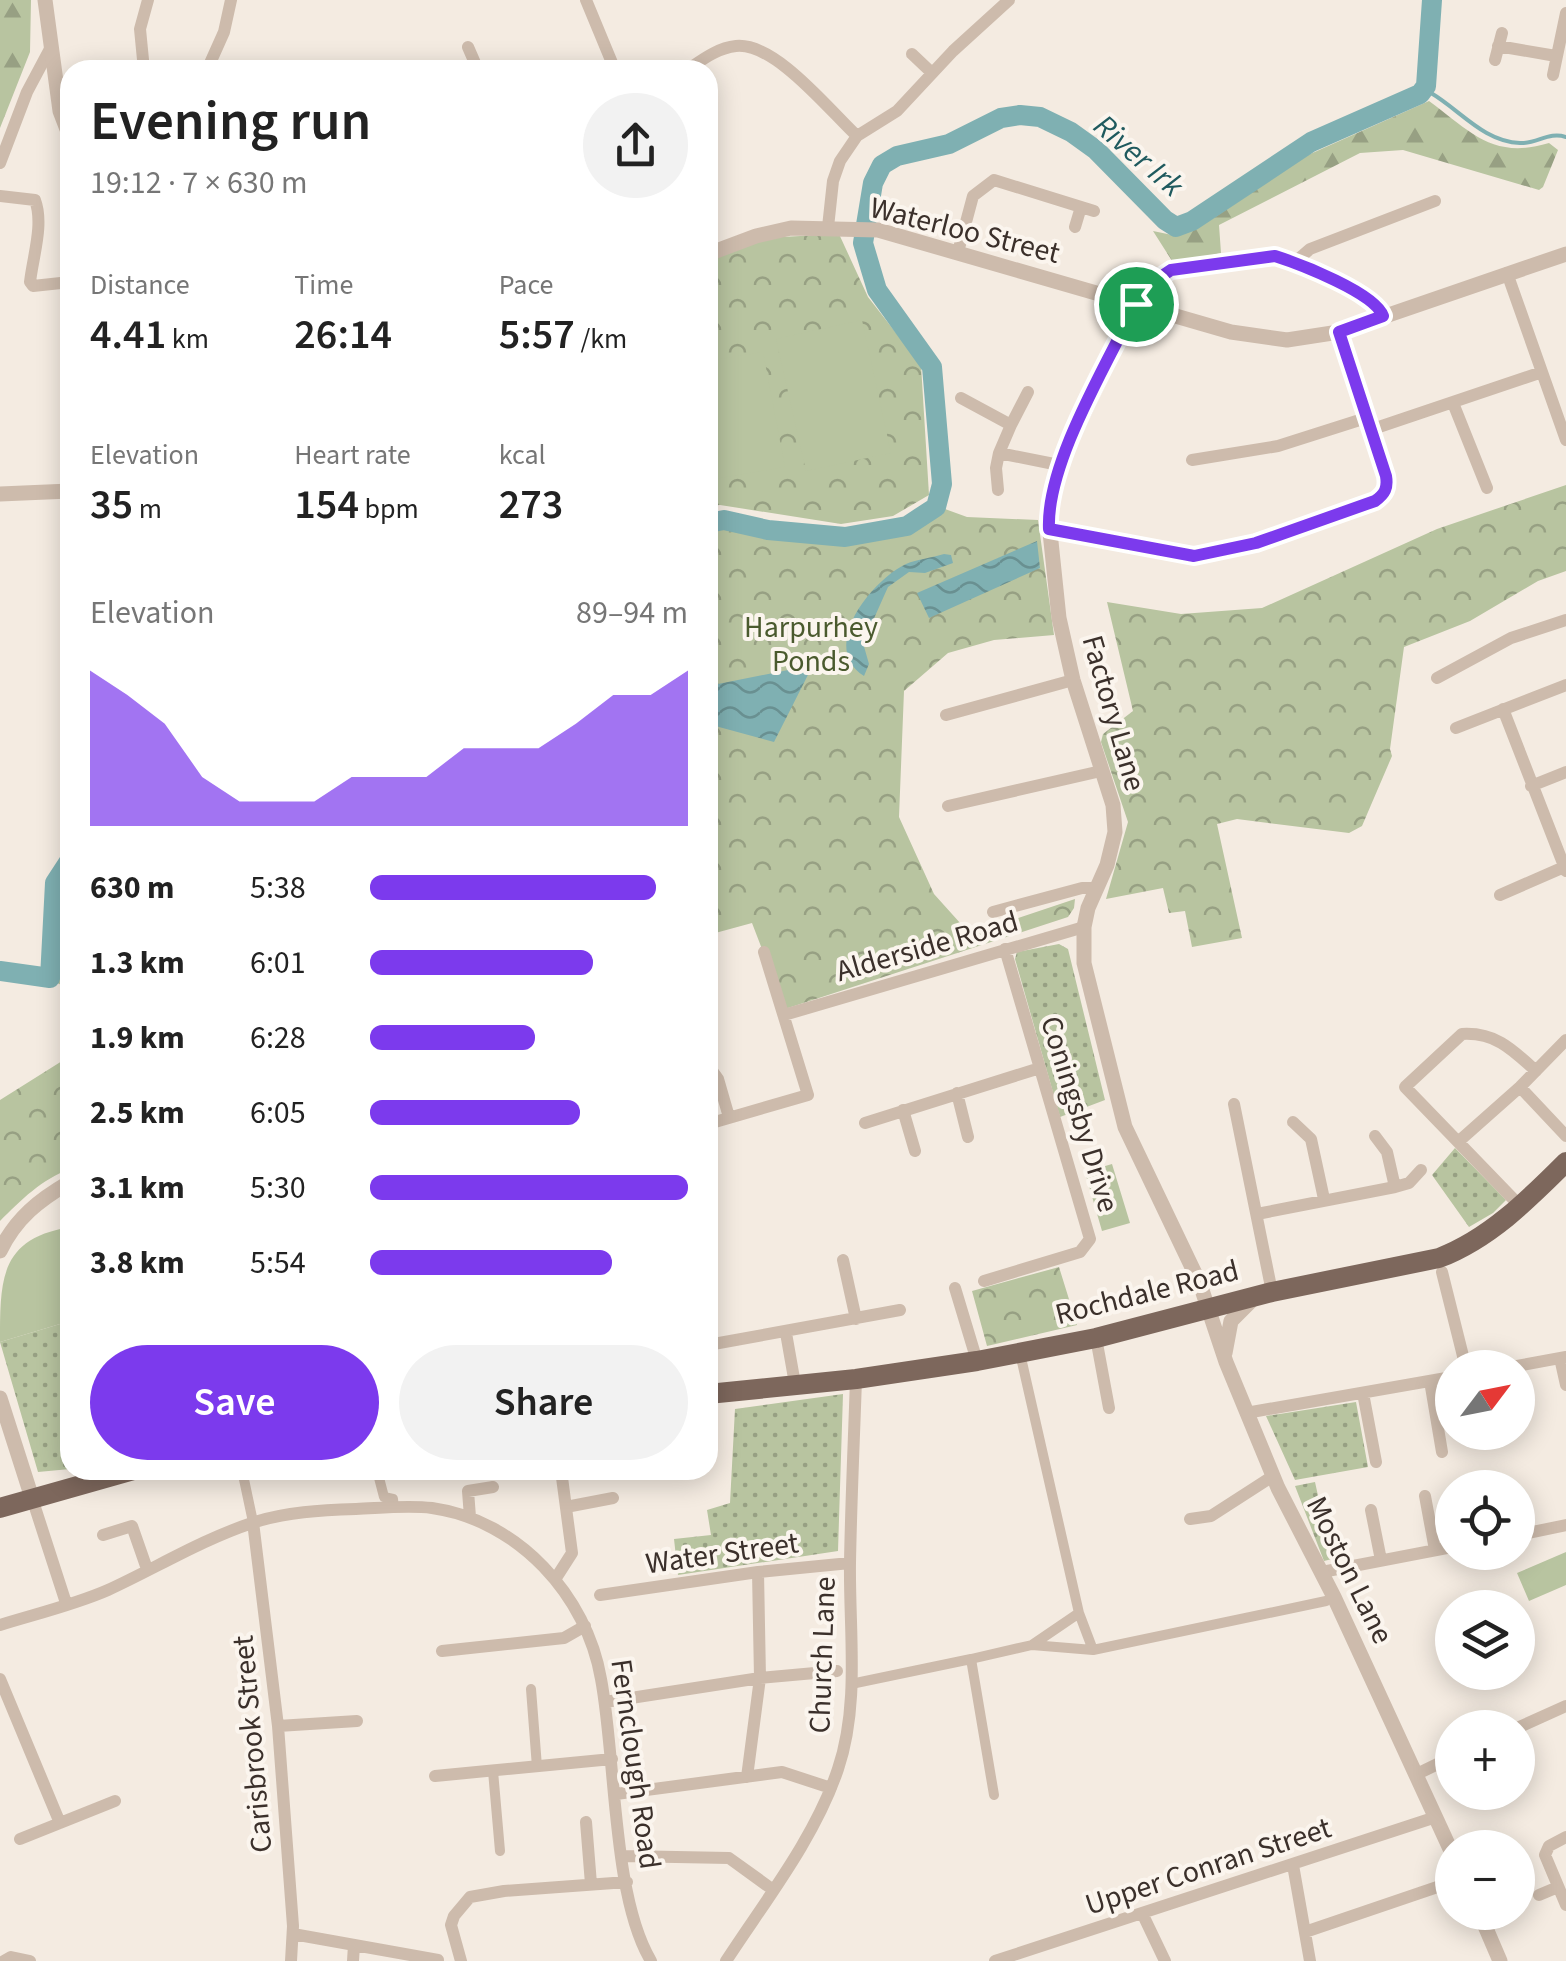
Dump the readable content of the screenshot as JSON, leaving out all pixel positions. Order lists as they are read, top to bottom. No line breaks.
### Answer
{"streets":{"main road":["Rochdale Road"],"street":["Waterloo Street","Factory Lane","Alderside Road","Coningsby Drive","Water Street","Moston Lane","Church Lane","Carisbrook Street","Fernclough Road","Upper Conran Street"]},"crossings":[["Waterloo Street","Factory Lane"],["Factory Lane","Alderside Road"],["Factory Lane","Rochdale Road"],["Factory Lane","Moston Lane"],["Alderside Road","Coningsby Drive"],["Rochdale Road","Moston Lane"],["Rochdale Road","Church Lane"],["Water Street","Church Lane"],["Moston Lane","Upper Conran Street"],["Carisbrook Street","Fernclough Road"]],"water":["River Irk"],"parks":["Harpurhey Ponds"],"north":"top right","page":{"heading":["Evening run","19:12 · 7 × 630 m"],"stats":[["Distance","4.41 km"],["Time","26:14"],["Pace","5:57 /km"],["Elevation","35 m"],["Heart rate","154 bpm"],["kcal","273"]],"chart":["Elevation","89–94 m"],"list":[{"name":"630 m","note":"5:38"},{"name":"1.3 km","note":"6:01"},{"name":"1.9 km","note":"6:28"},{"name":"2.5 km","note":"6:05"},{"name":"3.1 km","note":"5:30"},{"name":"3.8 km","note":"5:54"}],"buttons":["Save","Share"],"map_buttons":["+","−"]}}
